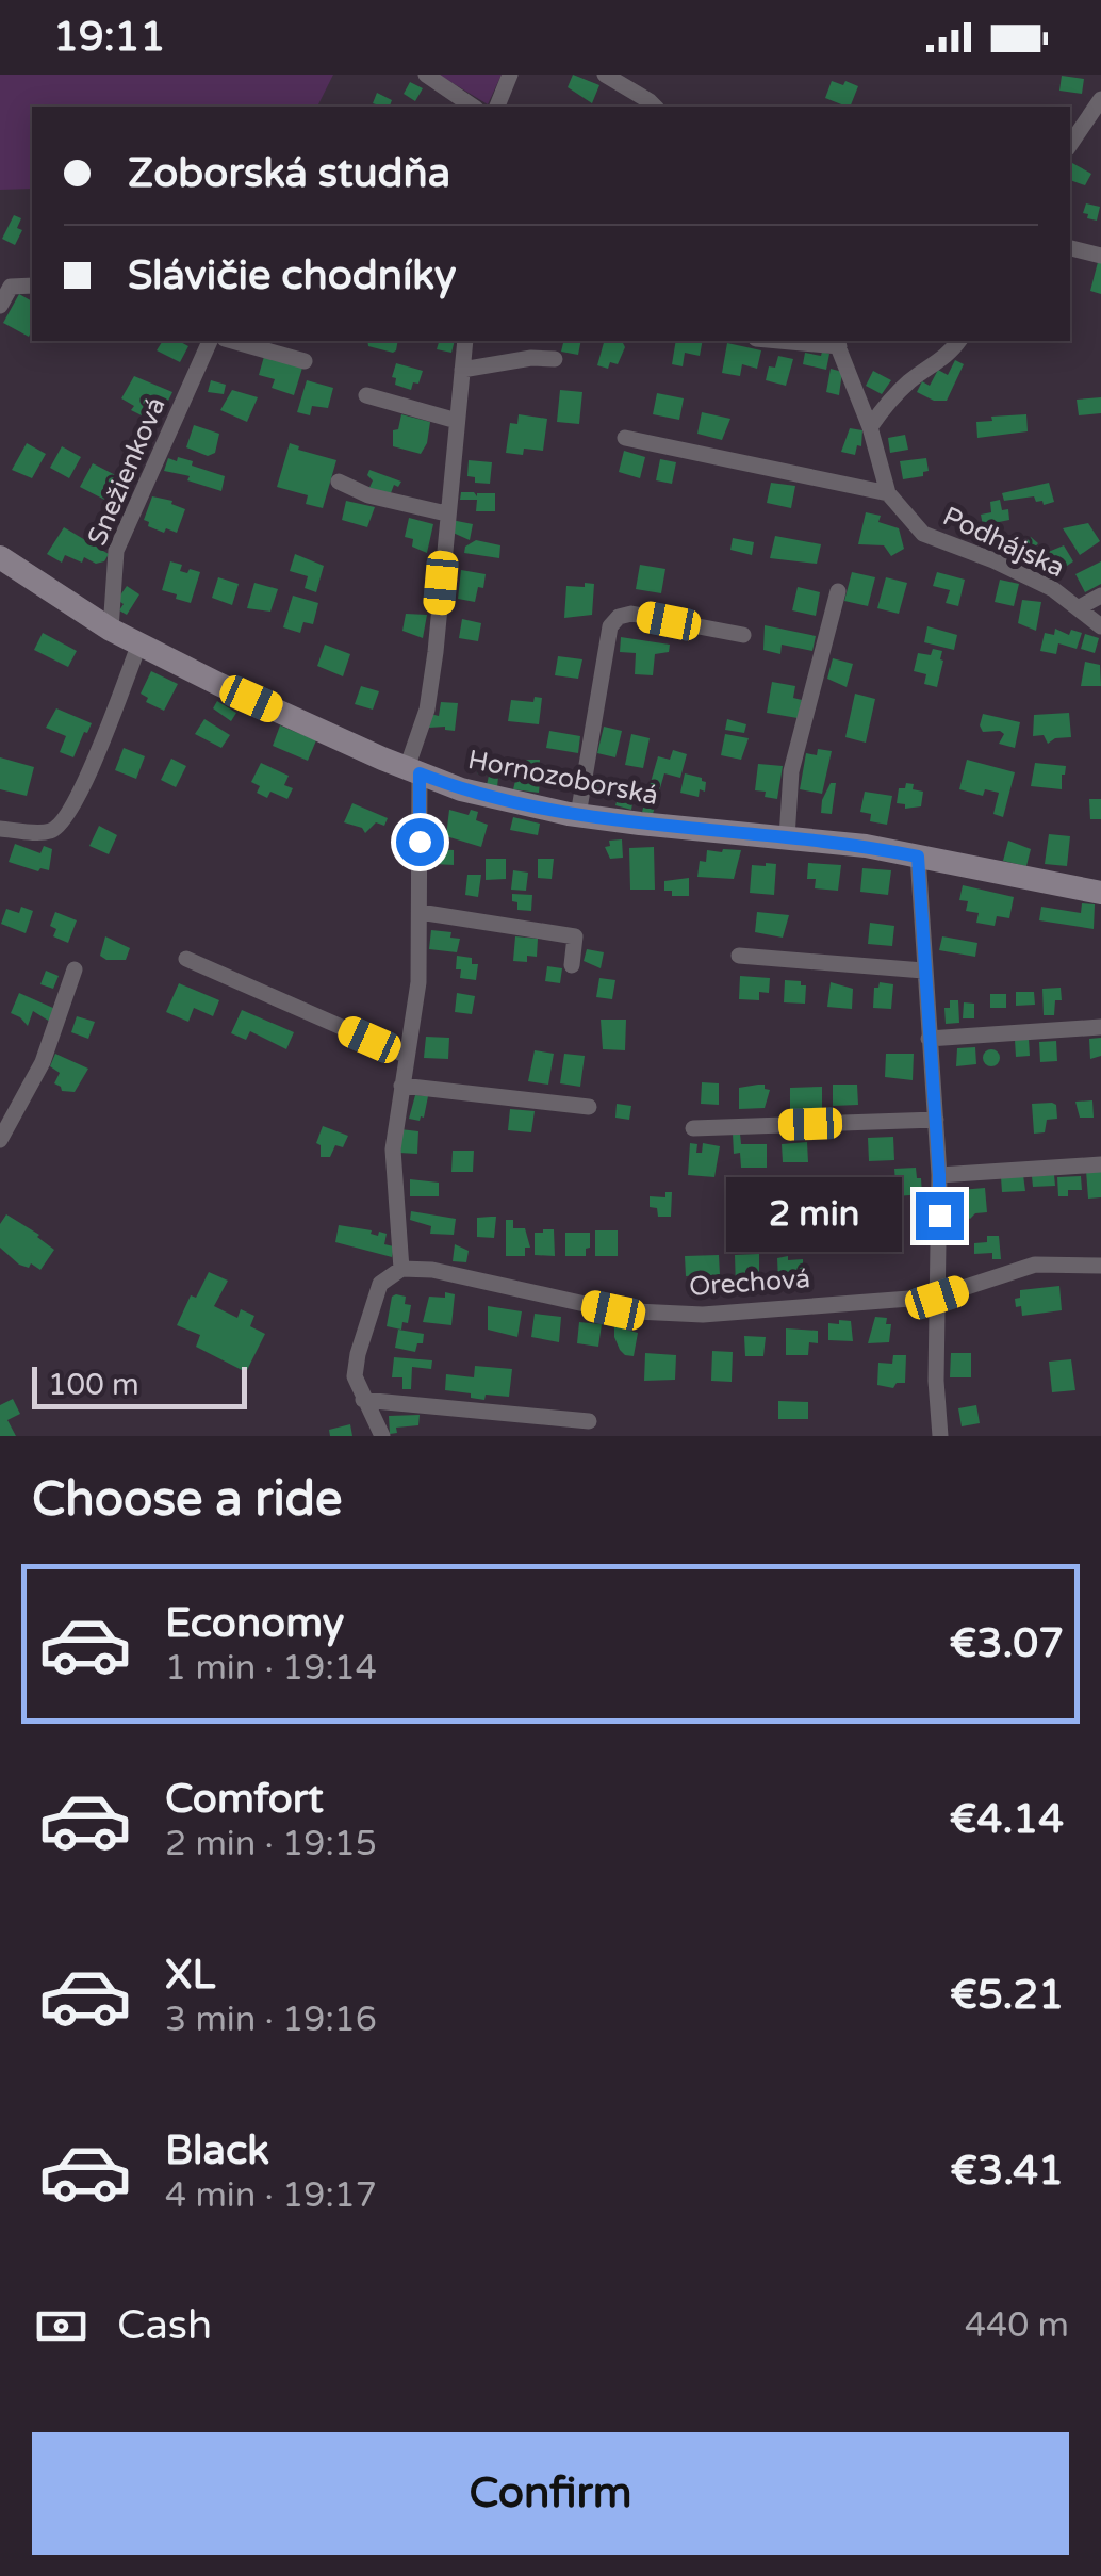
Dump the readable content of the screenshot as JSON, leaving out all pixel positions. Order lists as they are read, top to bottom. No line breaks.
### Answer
{"streets":{"street":["Snežienková","Podhájska","Hornozoborská","Orechová"]},"crossings":[["Snežienková","Hornozoborská"]],"scale_bar":"100 m","page":{"status":"19:11","banner":["Zoborská studňa","Slávičie chodníky"],"bubble":"2 min","scale":"100 m","heading":"Choose a ride","list":[{"name":"Economy","note":"1 min · 19:14","value":"€3.07"},{"name":"Comfort","note":"2 min · 19:15","value":"€4.14"},{"name":"XL","note":"3 min · 19:16","value":"€5.21"},{"name":"Black","note":"4 min · 19:17","value":"€3.41"}],"pay":["Cash","440 m"],"buttons":"Confirm"}}
